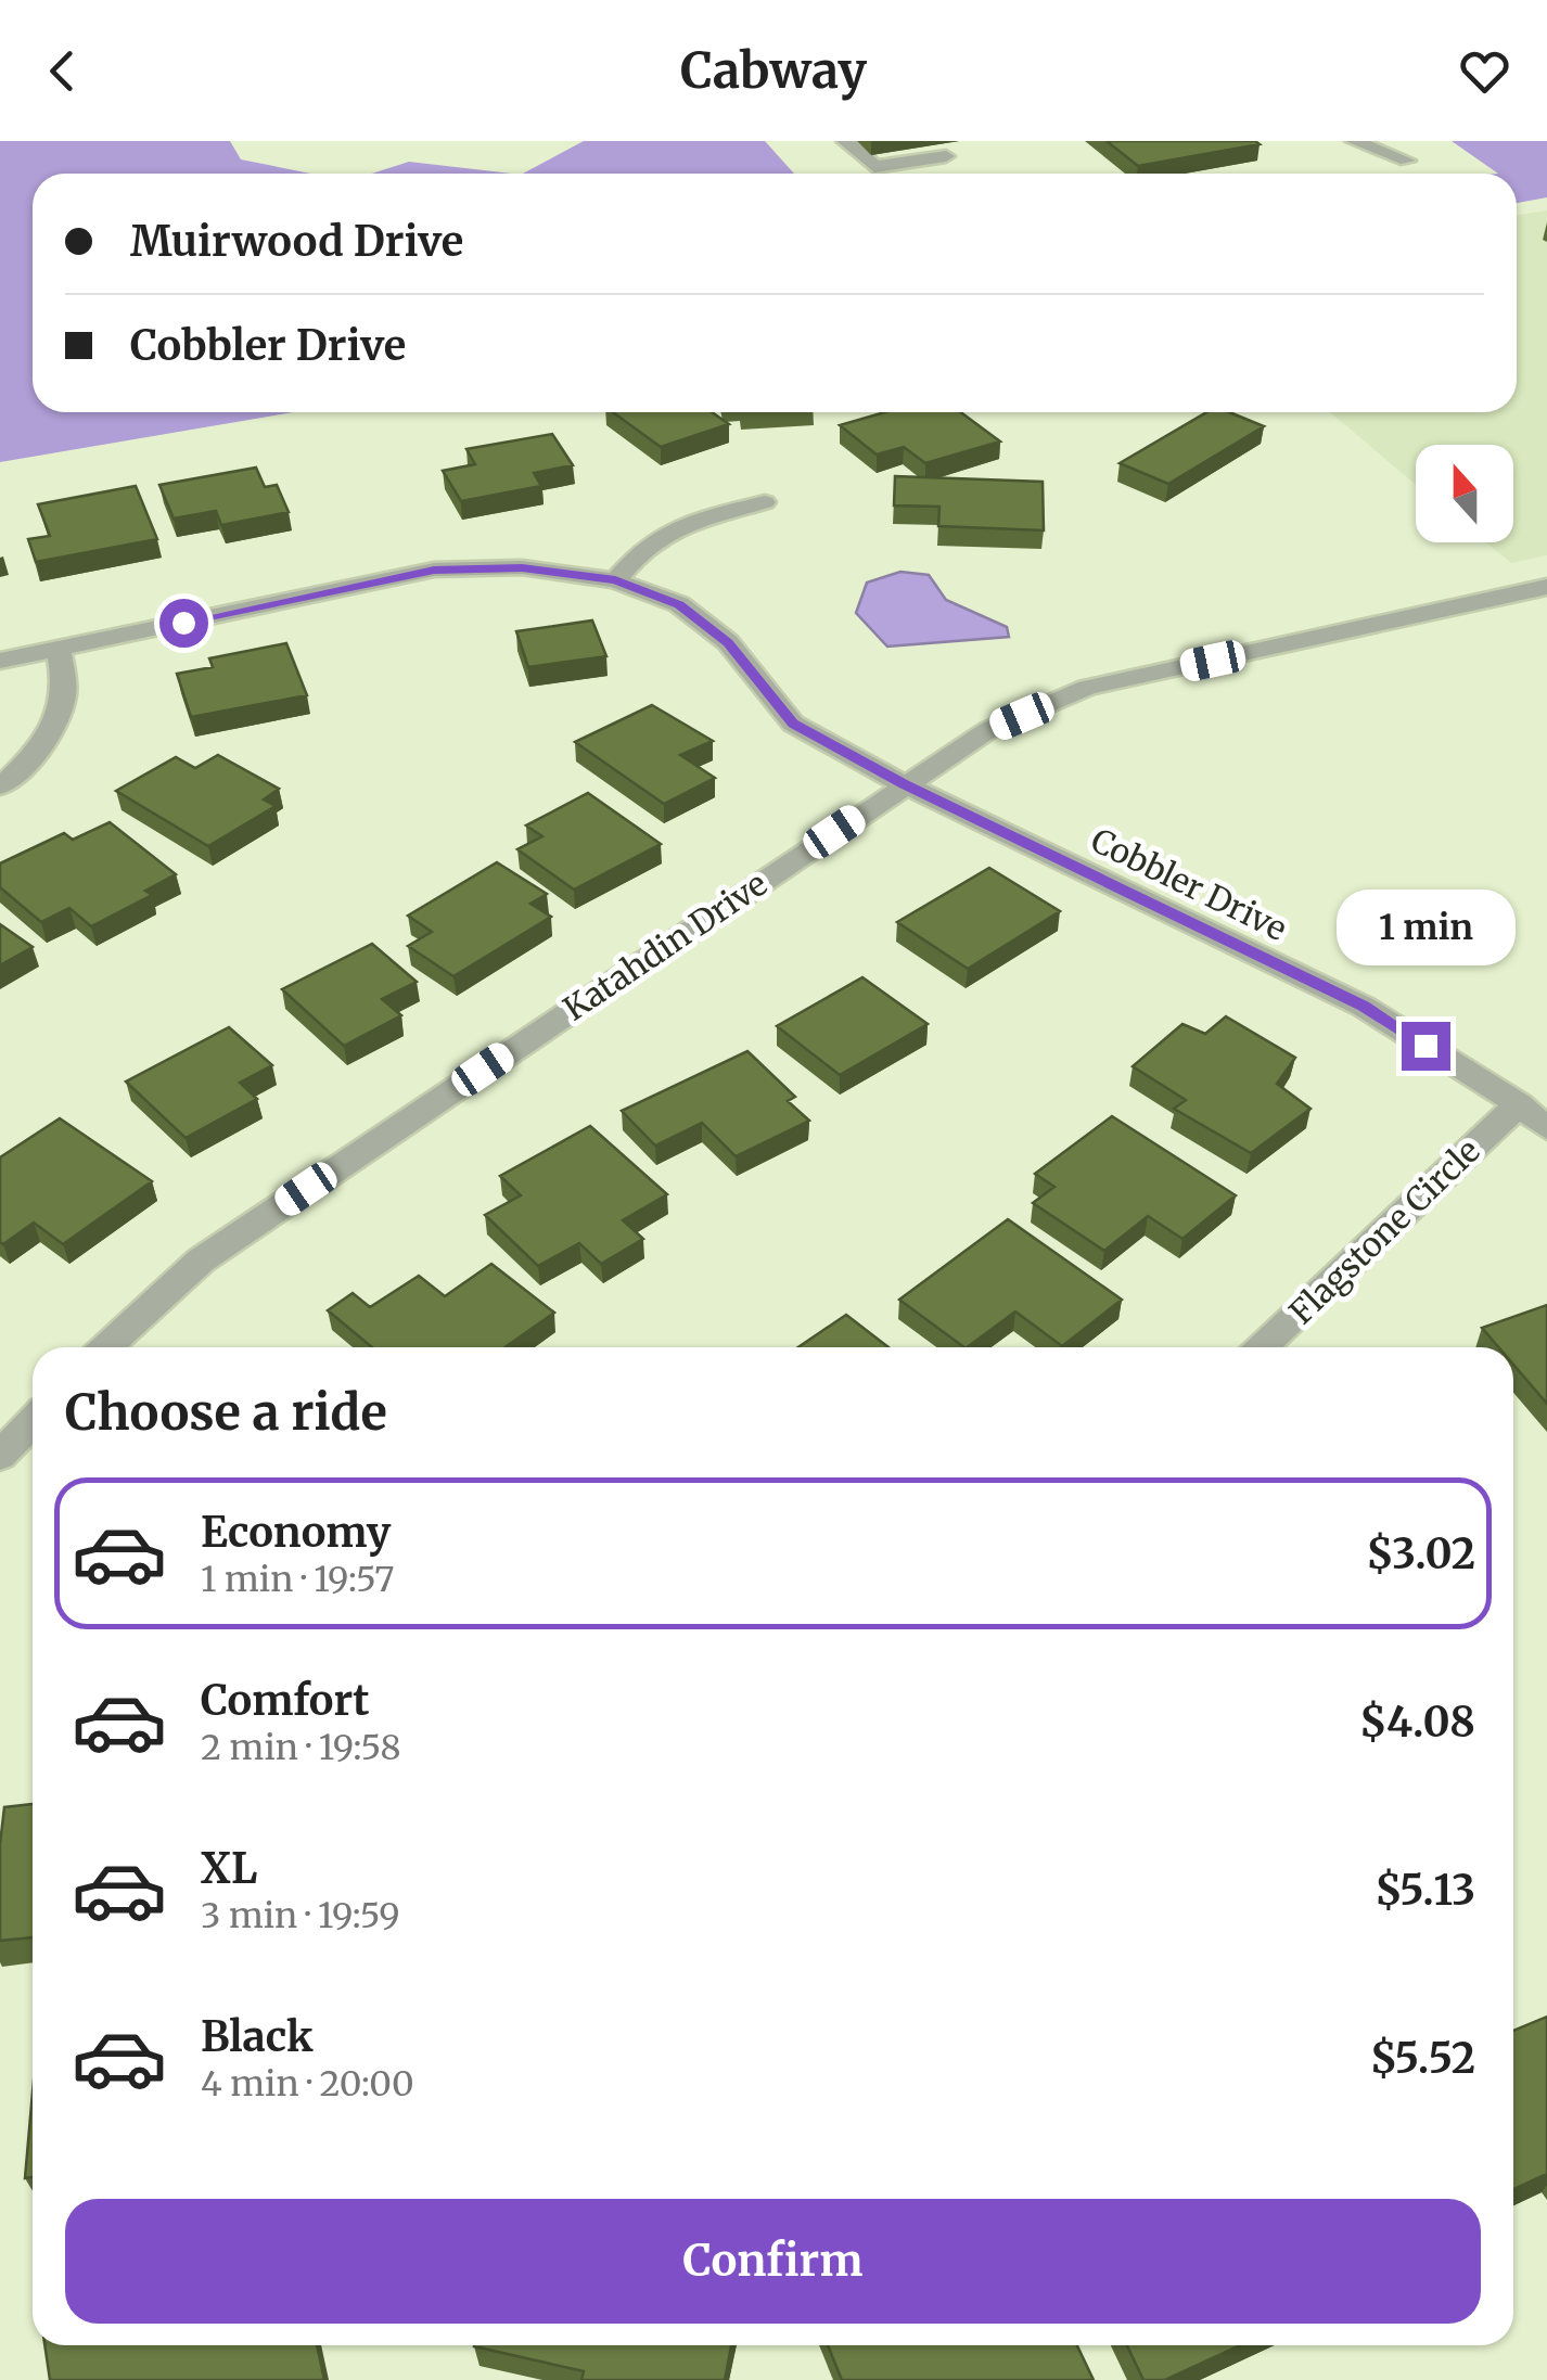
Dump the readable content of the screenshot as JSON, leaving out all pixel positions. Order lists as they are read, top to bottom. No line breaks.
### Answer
{"streets":{"street":["Cobbler Drive","Katahdin Drive","Flagstone Circle"]},"crossings":[["Cobbler Drive","Katahdin Drive"],["Cobbler Drive","Flagstone Circle"]],"north":"top","page":{"header":"Cabway","banner":["Muirwood Drive","Cobbler Drive"],"bubble":"1 min","heading":"Choose a ride","list":[{"name":"Economy","note":"1 min · 19:57","value":"$3.02"},{"name":"Comfort","note":"2 min · 19:58","value":"$4.08"},{"name":"XL","note":"3 min · 19:59","value":"$5.13"},{"name":"Black","note":"4 min · 20:00","value":"$5.52"}],"buttons":"Confirm"}}
